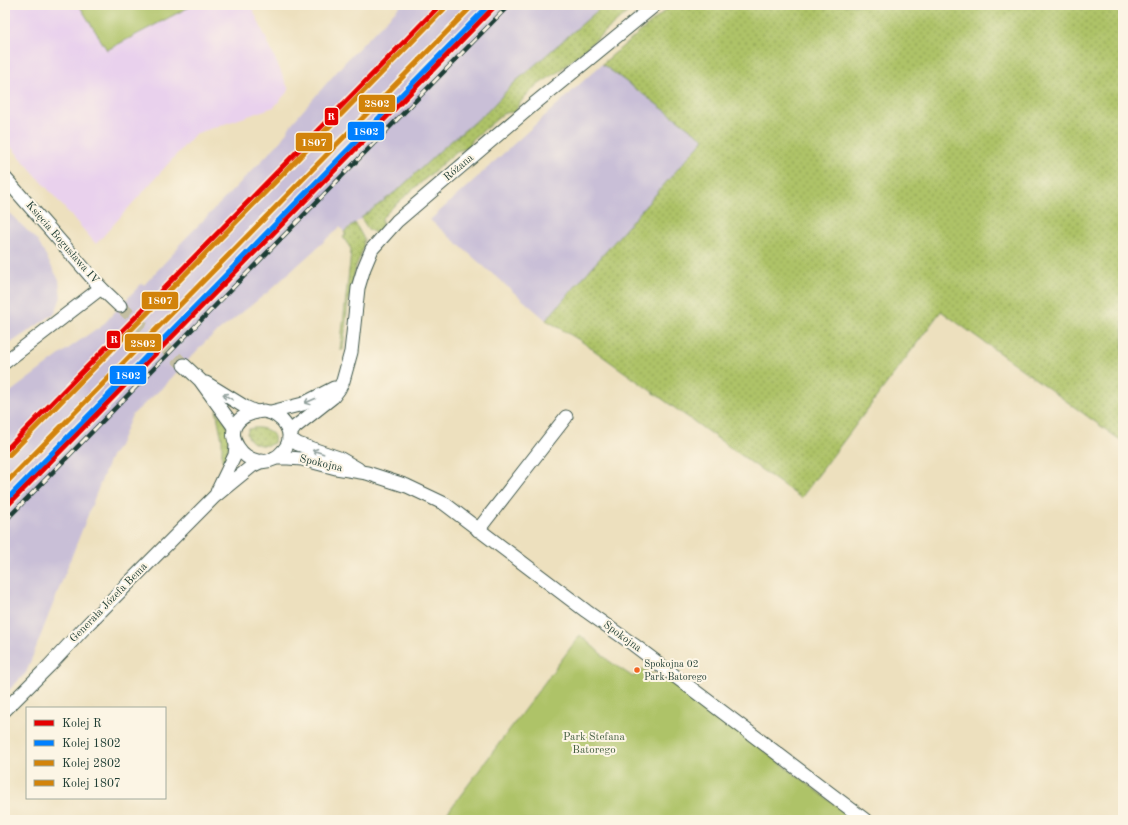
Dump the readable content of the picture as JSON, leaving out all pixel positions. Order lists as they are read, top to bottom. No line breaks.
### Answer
{"streets":{"street":["Różana","Księcia Bogusława IV","Spokojna","Generała Józefa Bema"]},"crossings":[["Różana","Spokojna"],["Różana","Generała Józefa Bema"],["Spokojna","Generała Józefa Bema"]],"parks":["Park Stefana Batorego"],"places":["Spokojna 02 Park Batorego"],"lines":["rail line R","rail line 2802","rail line 1802","rail line 1807"],"legend":["Kolej R","Kolej 1802","Kolej 2802","Kolej 1807"]}
